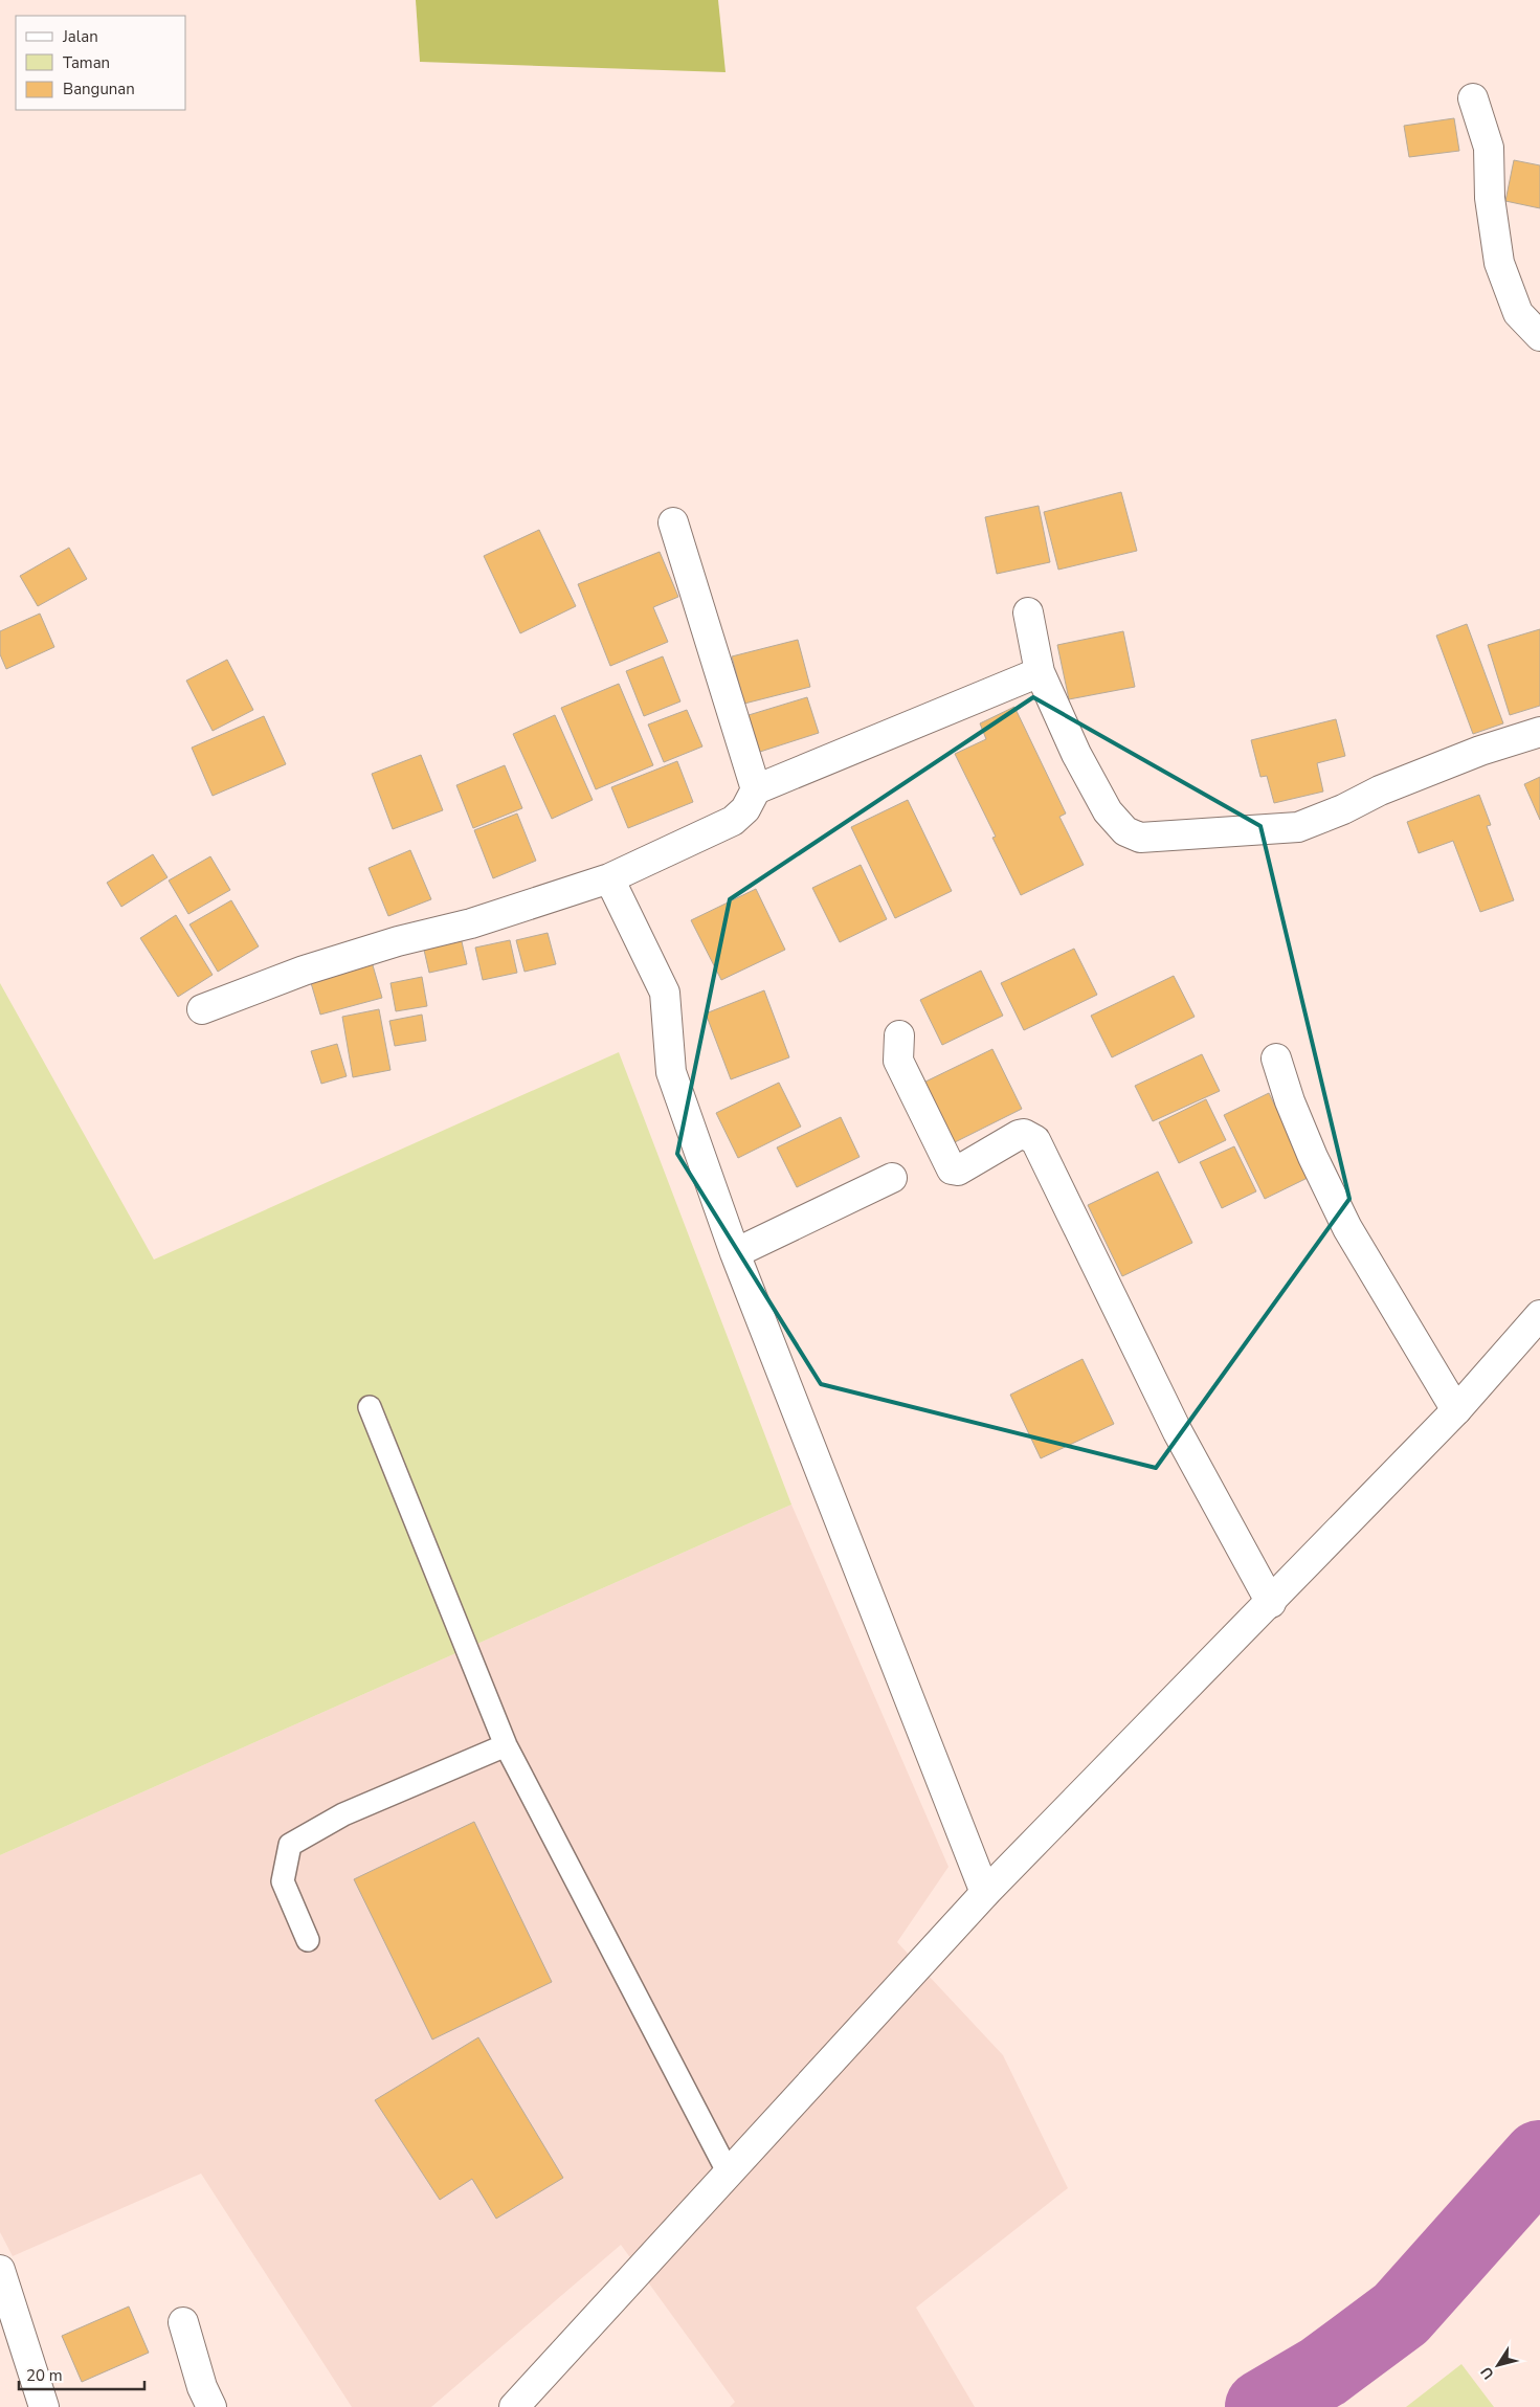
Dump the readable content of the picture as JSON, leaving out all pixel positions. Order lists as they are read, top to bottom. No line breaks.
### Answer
{"legend":["Jalan","Taman","Bangunan"],"scale_bar":"20 m","north":"bottom left"}
